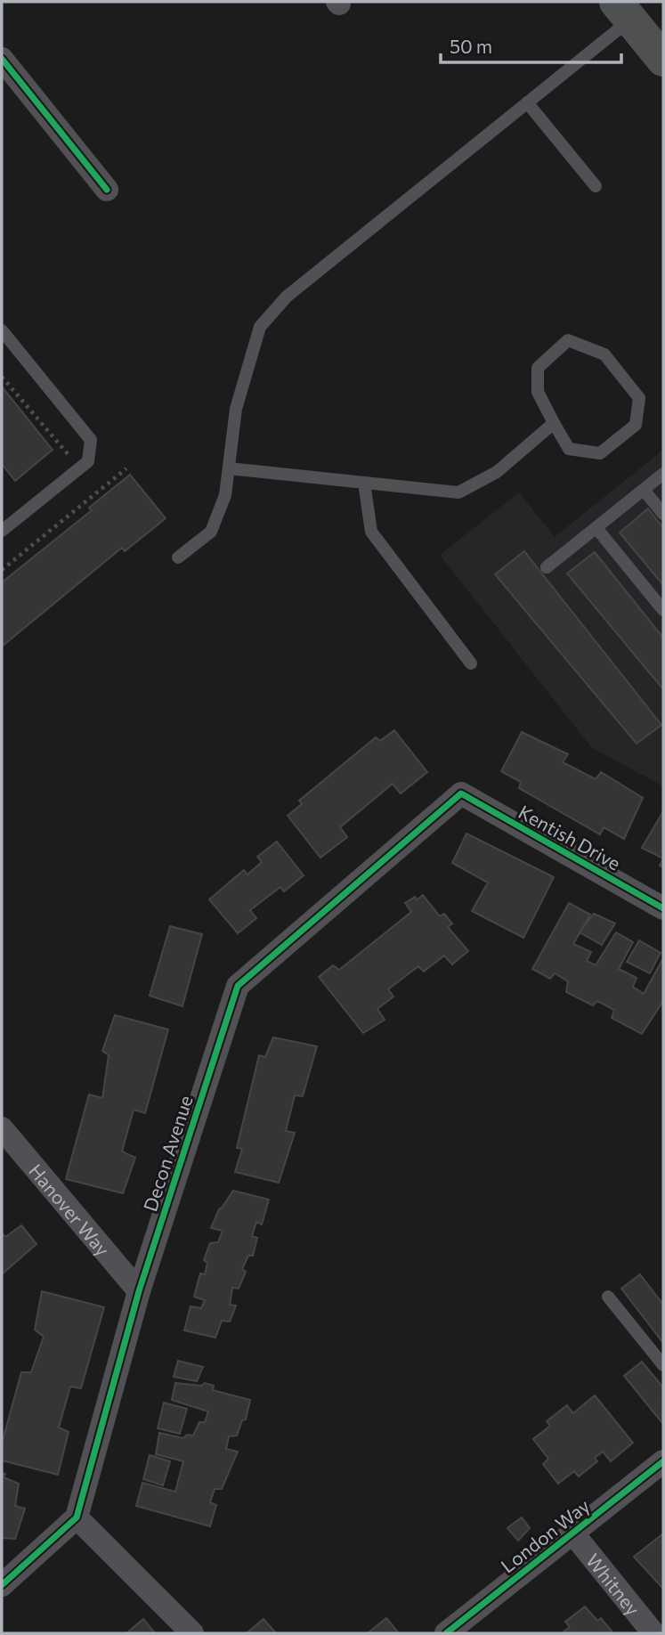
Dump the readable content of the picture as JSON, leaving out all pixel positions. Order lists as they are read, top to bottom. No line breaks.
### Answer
{"streets":{"street":["Kentish Drive","Decon Avenue","Hanover Way","London Way","Whitney"]},"crossings":[["Kentish Drive","Decon Avenue"],["Decon Avenue","Hanover Way"],["London Way","Whitney"]],"scale_bar":"50 m"}
